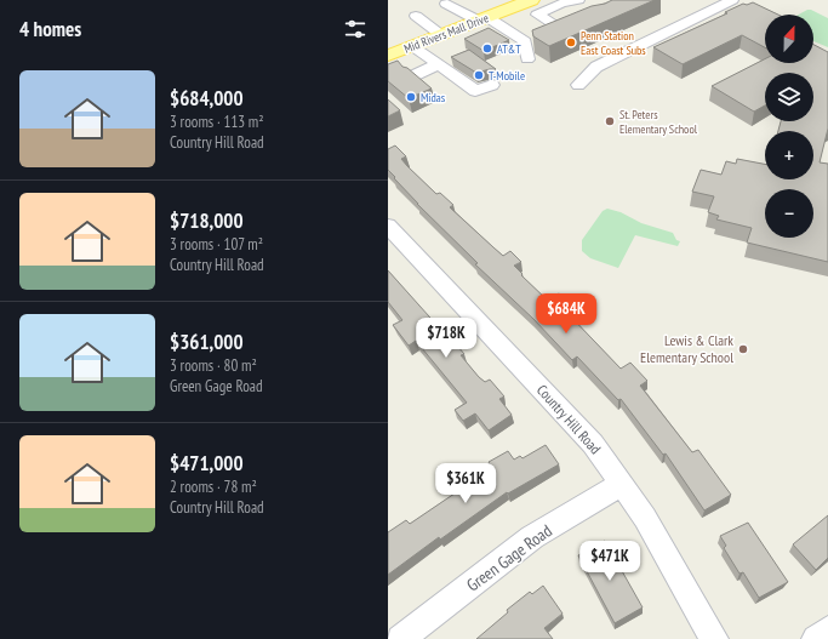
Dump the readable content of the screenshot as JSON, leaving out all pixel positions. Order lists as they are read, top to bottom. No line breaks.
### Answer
{"streets":{"main road":["Mid Rivers Mall Drive"],"street":["Country Hill Road","Green Gage Road"]},"crossings":[["Country Hill Road","Green Gage Road"]],"places":["Penn Station East Coast Subs","AT&T","T-Mobile","Midas","St. Peters Elementary School","Lewis & Clark Elementary School"],"north":"top","page":{"heading":"4 homes","map_buttons":["+","−"],"list":[{"name":"$684,000","note":"3 rooms · 113 m² · Country Hill Road"},{"name":"$718,000","note":"3 rooms · 107 m² · Country Hill Road"},{"name":"$361,000","note":"3 rooms · 80 m² · Green Gage Road"},{"name":"$471,000","note":"2 rooms · 78 m² · Country Hill Road"}],"price":["$684K","$718K","$361K","$471K"]}}
